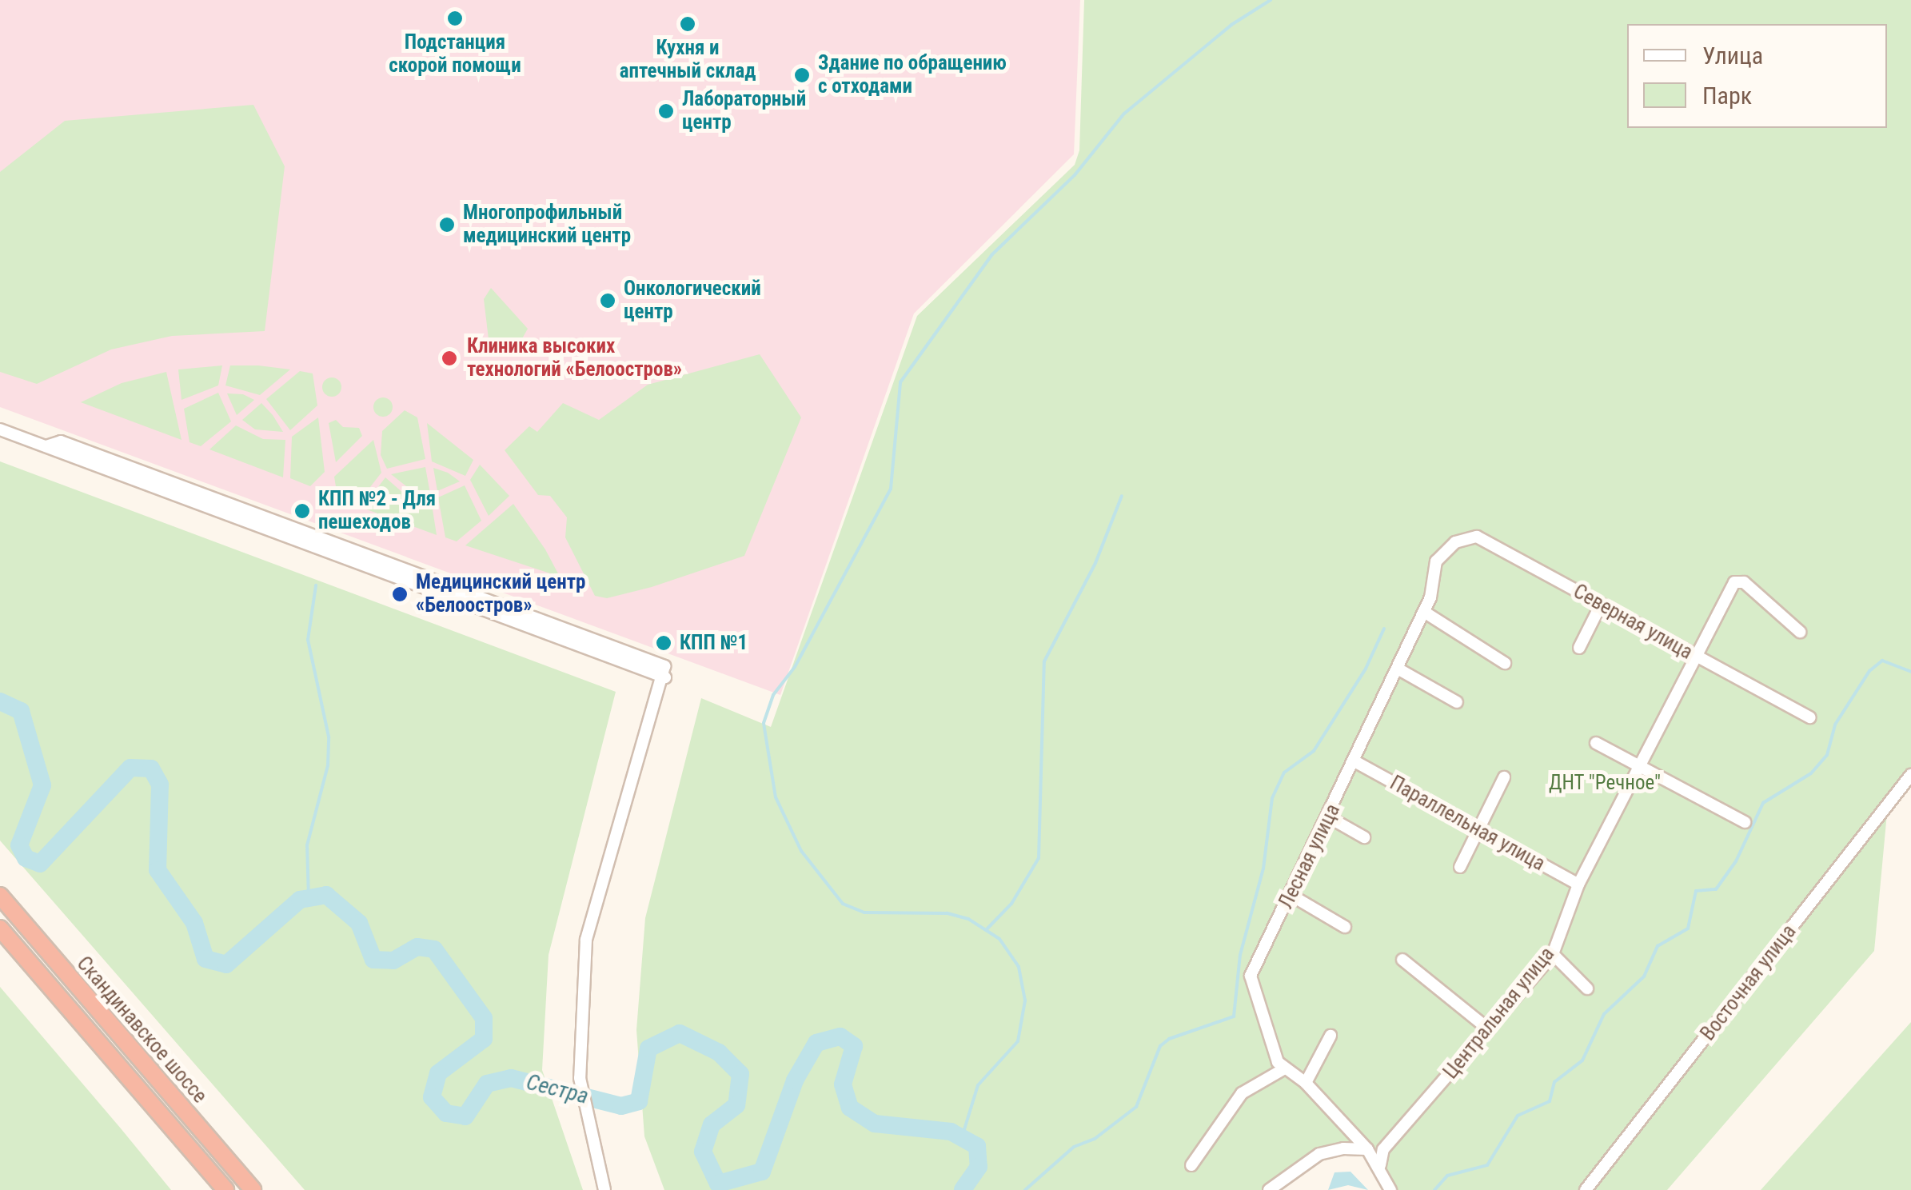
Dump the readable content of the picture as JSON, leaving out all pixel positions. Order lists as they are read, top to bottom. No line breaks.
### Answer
{"streets":{"highway":["Скандинавское шоссе"],"street":["Северная улица","Параллельная улица","Лесная улица","Восточная улица","Центральная улица"]},"crossings":[["Северная улица","Лесная улица"],["Северная улица","Центральная улица"],["Параллельная улица","Лесная улица"],["Параллельная улица","Центральная улица"]],"water":["Сестра"],"parks":["ДНТ \"Речное\""],"places":["Подстанция скорой помощи","Кухня и аптечный склад","Здание по обращению с отходами","Лабораторный центр","Многопрофильный медицинский центр","Онкологический центр","Клиника высоких технологий «Белоостров»","КПП №2 - Для пешеходов","Медицинский центр «Белоостров»","КПП №1"],"legend":["Улица","Парк"]}
